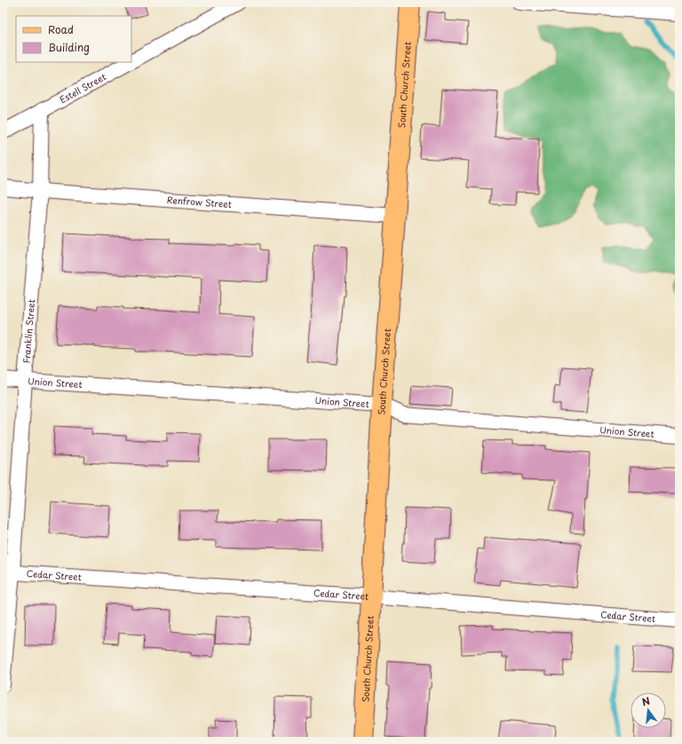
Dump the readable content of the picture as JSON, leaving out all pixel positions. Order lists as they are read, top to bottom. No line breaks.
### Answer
{"streets":{"main road":["South Church Street"],"street":["Estell Street","Renfrow Street","Franklin Street","Union Street","Cedar Street"]},"crossings":[["South Church Street","Renfrow Street"],["South Church Street","Union Street"],["South Church Street","Cedar Street"],["Estell Street","Franklin Street"],["Renfrow Street","Franklin Street"],["Franklin Street","Union Street"],["Franklin Street","Cedar Street"]],"legend":["Road","Building"],"north":"top"}
